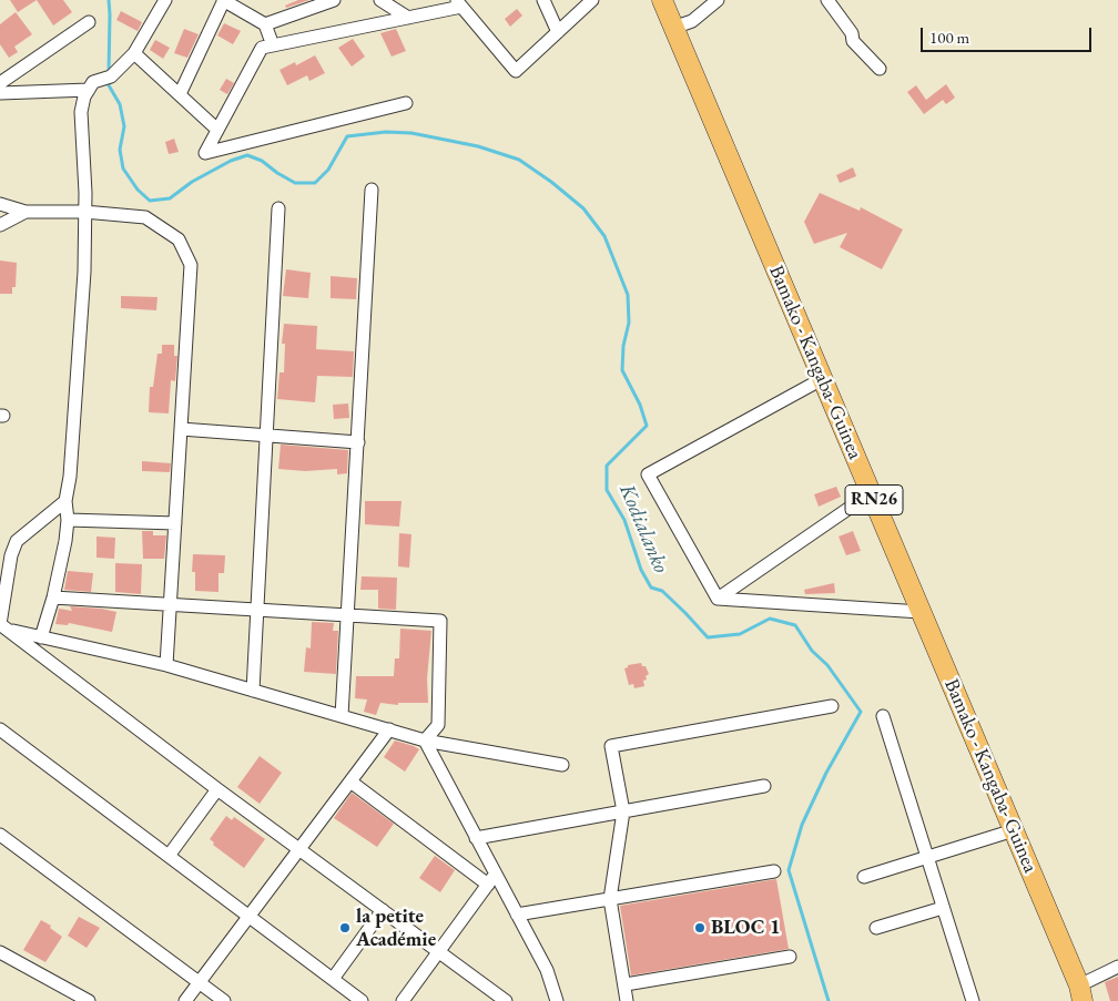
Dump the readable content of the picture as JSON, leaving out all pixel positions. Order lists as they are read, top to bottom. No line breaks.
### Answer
{"streets":{"main road":["Bamako - Kangaba- Guinea","RN26"]},"water":["Kodialanko"],"places":["la petite Académie","BLOC 1"],"scale_bar":"100 m"}
